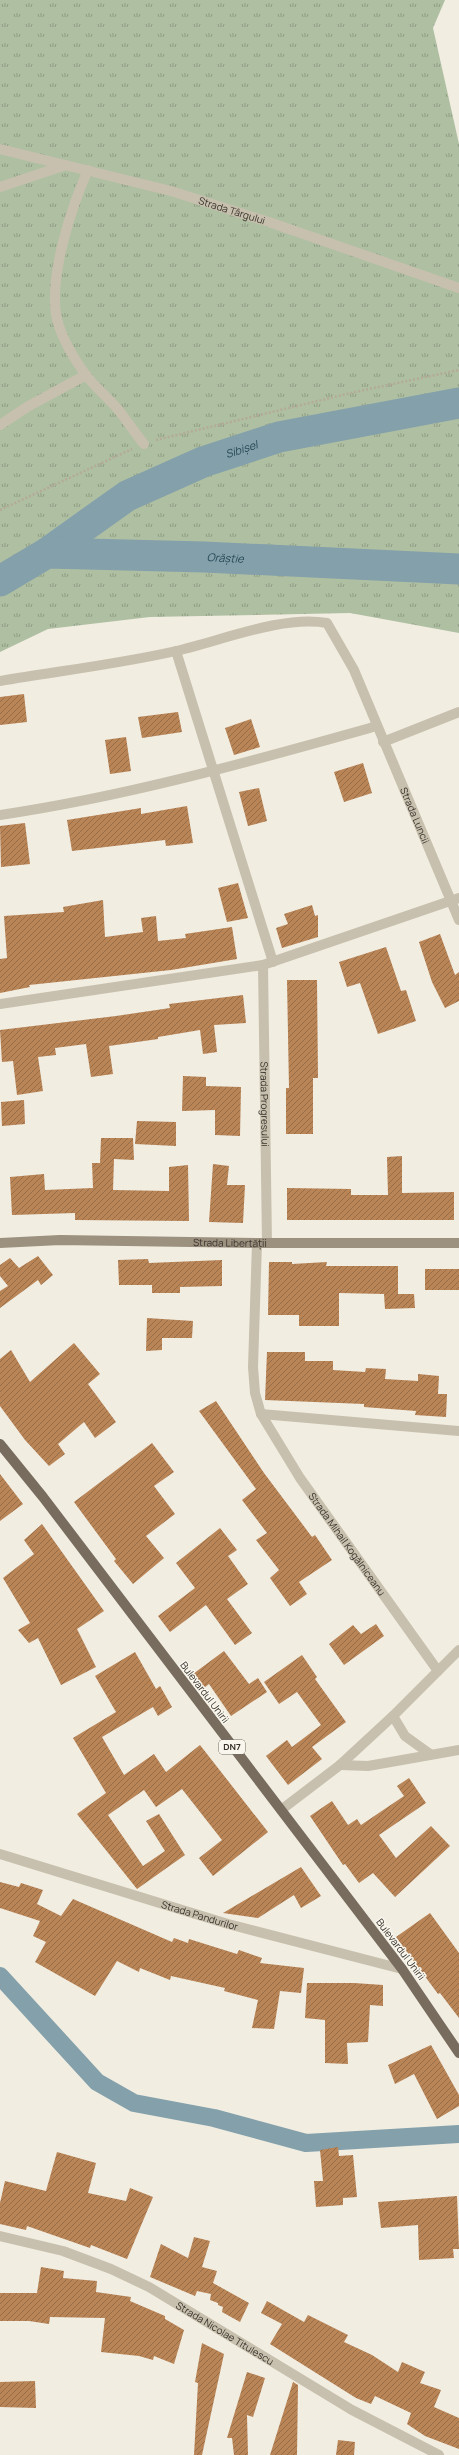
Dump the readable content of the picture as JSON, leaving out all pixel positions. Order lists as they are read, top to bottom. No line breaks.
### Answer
{"streets":{"main road":["Bulevardul Unirii","DN7"],"street":["Strada Târgului","Strada Luncii","Strada Progresului","Strada Libertății","Strada Mihail Kogălniceanu","Strada Pandurilor","Strada Nicolae Titulescu"]},"crossings":[["Strada Progresului","Strada Libertății"],["Strada Progresului","Strada Mihail Kogălniceanu"],["Strada Libertății","Strada Mihail Kogălniceanu"],["Bulevardul Unirii","Strada Pandurilor"]],"water":["Sibișel","Orăștie"]}
